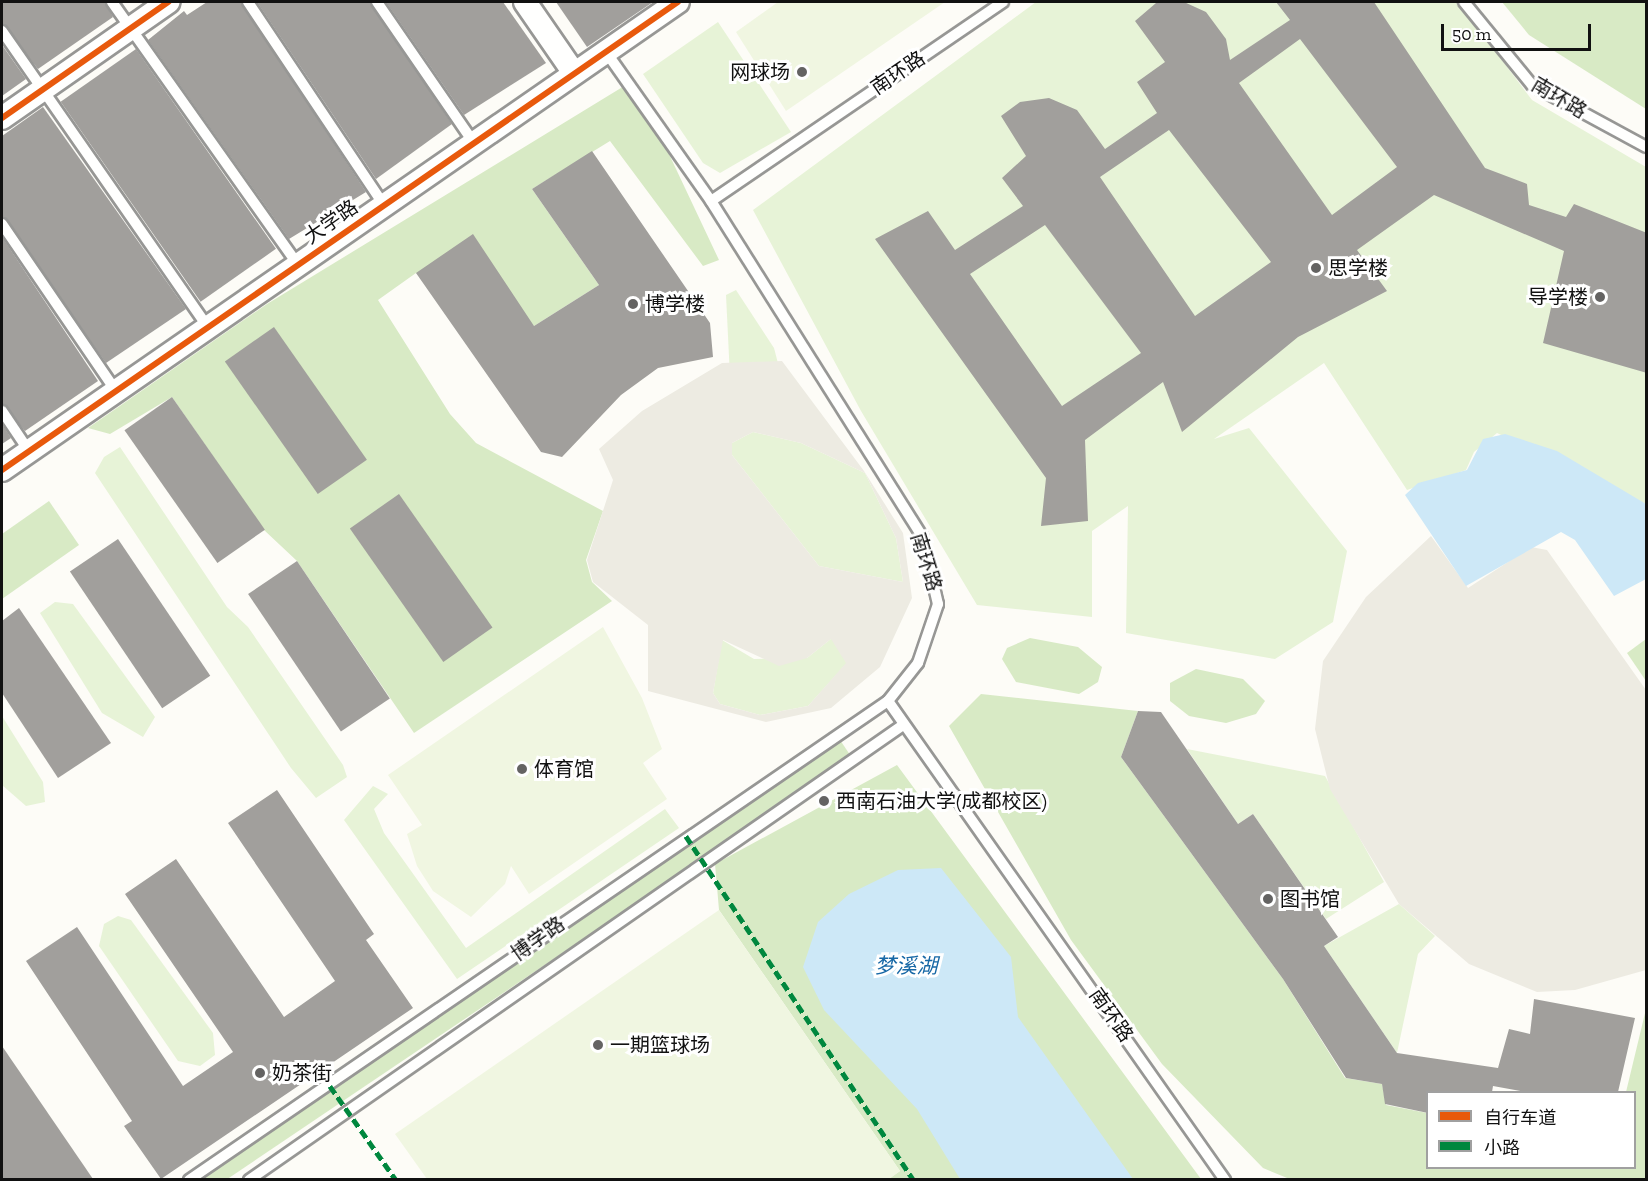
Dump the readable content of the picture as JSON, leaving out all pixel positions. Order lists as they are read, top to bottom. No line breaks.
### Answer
{"streets":{"street":["大学路"],"lane":["南环路","博学路"]},"crossings":[["南环路","博学路"]],"water":["梦溪湖"],"places":["网球场","思学楼","导学楼","博学楼","体育馆","西南石油大学(成都校区)","图书馆","一期篮球场","奶茶街"],"legend":["自行车道","小路"],"scale_bar":"50 m"}
